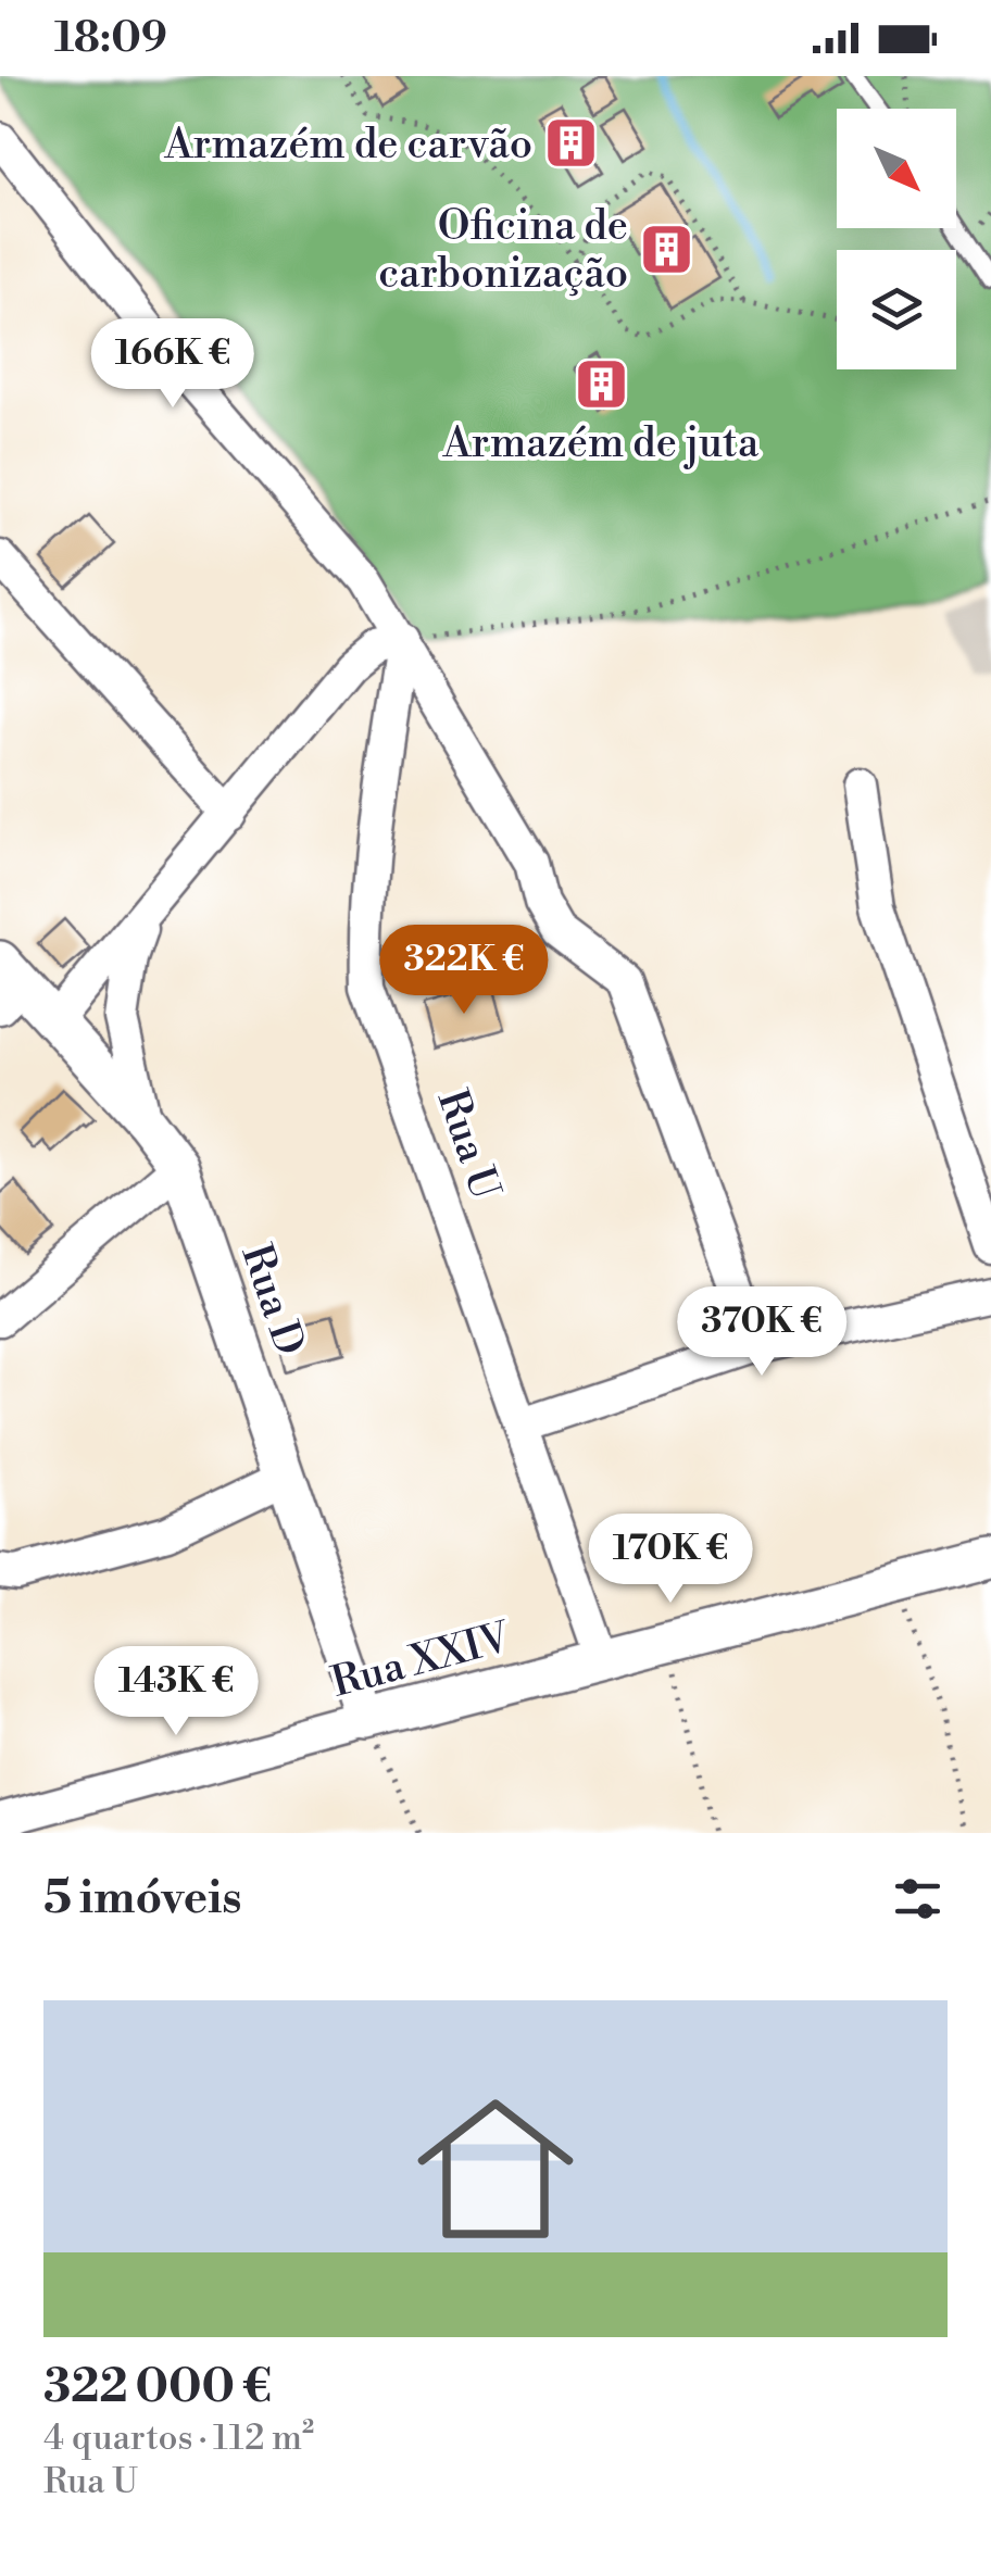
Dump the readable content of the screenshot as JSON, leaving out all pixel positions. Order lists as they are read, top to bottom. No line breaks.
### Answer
{"streets":{"street":["Rua U","Rua D","Rua XXIV"]},"crossings":[["Rua U","Rua XXIV"],["Rua D","Rua XXIV"]],"places":{"building":["Armazém de carvão","Oficina de carbonização","Armazém de juta"]},"north":"bottom right","page":{"status":"18:09","price":["166K €","322K €","370K €","170K €","143K €"],"heading":"5 imóveis","list":[{"name":"322 000 €","note":"4 quartos · 112 m² · Rua U"}]}}
